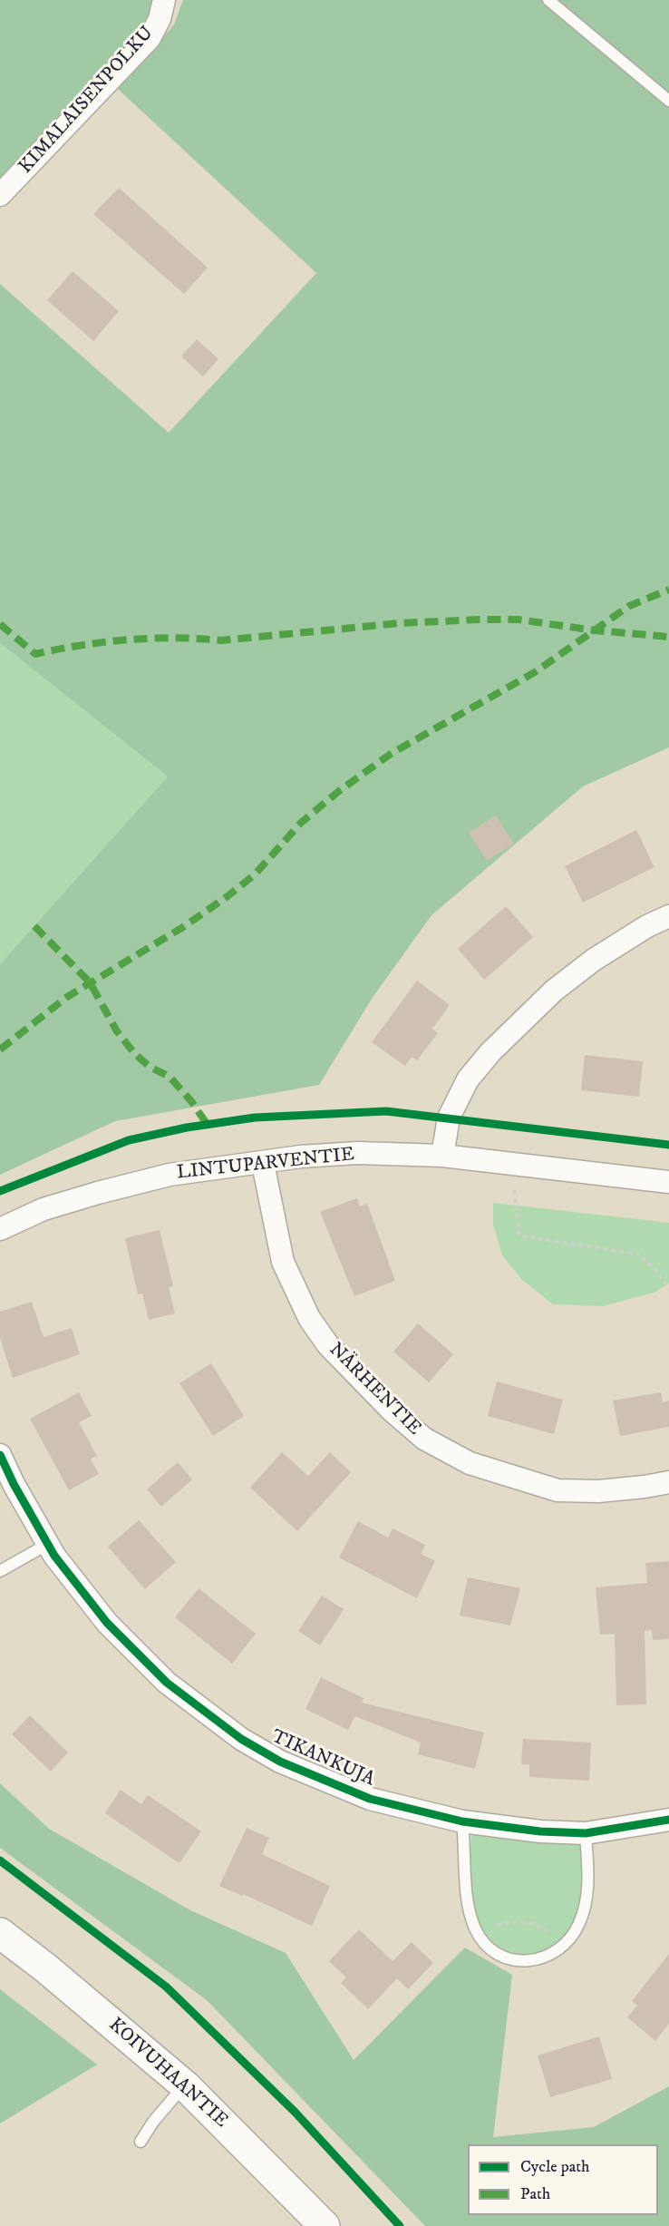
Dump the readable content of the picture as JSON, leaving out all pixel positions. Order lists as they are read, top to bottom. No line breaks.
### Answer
{"streets":{"street":["KIMALAISENPOLKU","LINTUPARVENTIE","NÄRHENTIE","TIKANKUJA","KOIVUHAANTIE"]},"crossings":[["LINTUPARVENTIE","NÄRHENTIE"]],"legend":["Cycle path","Path"]}
